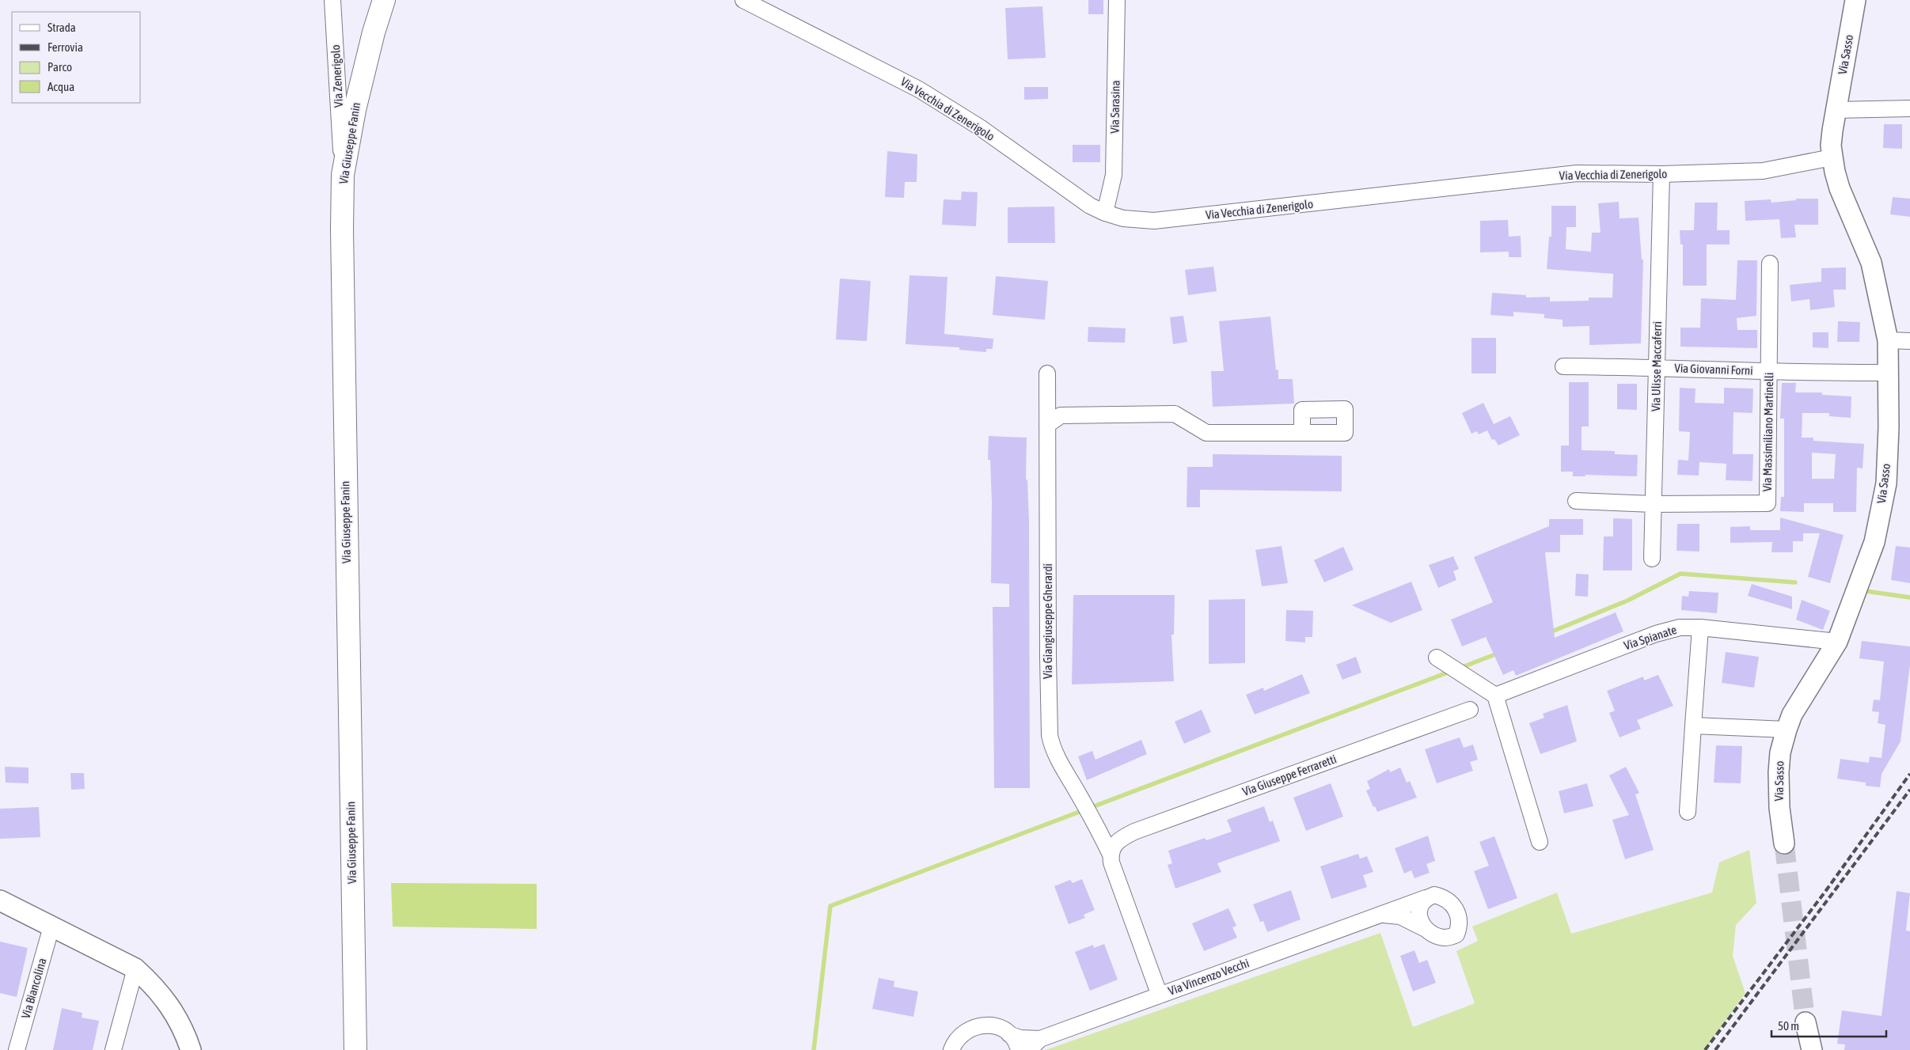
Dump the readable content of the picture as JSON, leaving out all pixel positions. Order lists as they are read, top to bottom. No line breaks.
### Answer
{"streets":{"main road":["Via Giuseppe Fanin"],"street":["Via Sasso","Via Zenerigolo","Via Sarasina","Via Vecchia di Zenerigolo","Via Ulisse Maccaferri","Via Giovanni Forni","Via Massimiliano Martinelli","Via Giangiuseppe Gherardi","Via Spianate","Via Giuseppe Ferraretti","Via Vincenzo Vecchi","Via Biancolina"]},"crossings":[["Via Sasso","Via Vecchia di Zenerigolo"],["Via Sasso","Via Giovanni Forni"],["Via Sasso","Via Spianate"],["Via Zenerigolo","Via Giuseppe Fanin"],["Via Sarasina","Via Vecchia di Zenerigolo"],["Via Vecchia di Zenerigolo","Via Ulisse Maccaferri"],["Via Ulisse Maccaferri","Via Giovanni Forni"],["Via Ulisse Maccaferri","Via Massimiliano Martinelli"],["Via Giovanni Forni","Via Massimiliano Martinelli"],["Via Giangiuseppe Gherardi","Via Giuseppe Ferraretti"],["Via Giangiuseppe Gherardi","Via Vincenzo Vecchi"]],"legend":["Strada","Ferrovia","Parco","Acqua"],"scale_bar":"50 m"}
